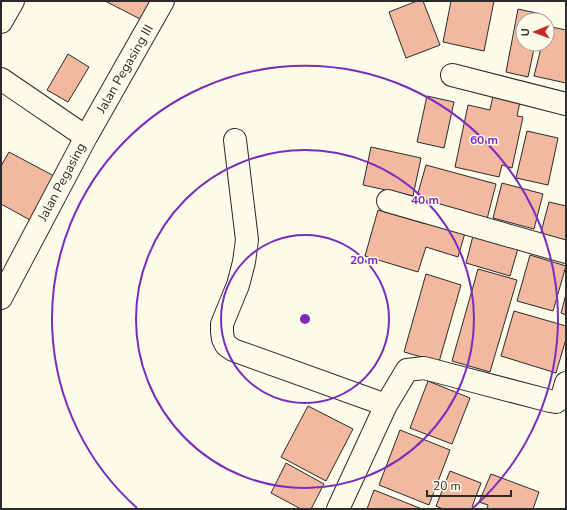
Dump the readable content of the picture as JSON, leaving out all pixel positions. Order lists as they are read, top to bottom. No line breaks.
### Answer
{"streets":{"street":["Jalan Pegasing III","Jalan Pegasing"]},"crossings":[["Jalan Pegasing III","Jalan Pegasing"]],"scale_bar":"20 m","north":"left","rings":["60 m","40 m","20 m"]}
